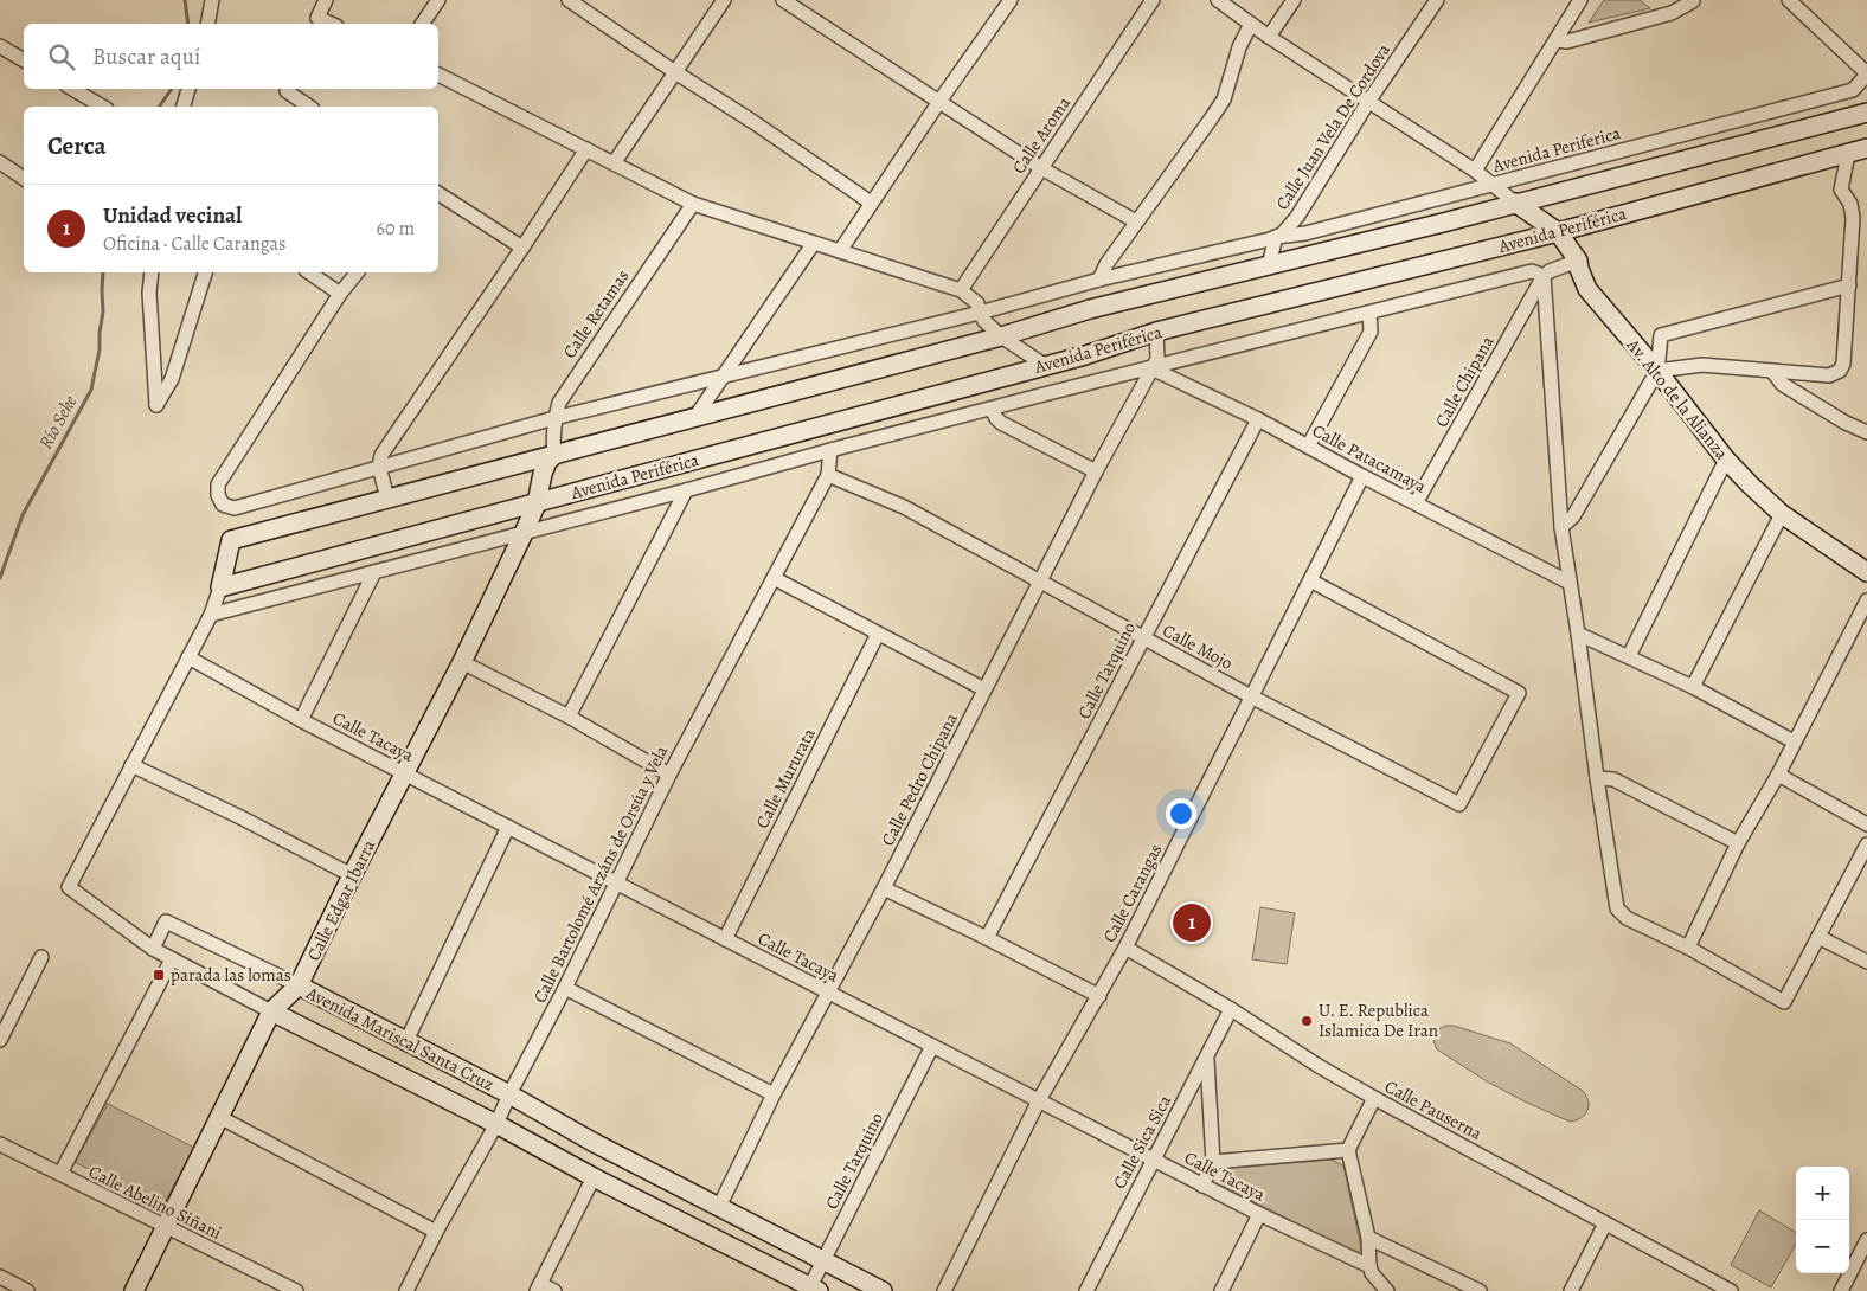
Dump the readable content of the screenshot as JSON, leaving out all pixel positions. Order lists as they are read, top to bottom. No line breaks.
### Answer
{"streets":{"street":["Calle Juan Vela De Cordova","Calle Aroma","Avenida Periferica","Avenida Periférica","Calle Retamas","Calle Chipana","Av. Alto de la Alianza","Calle Patacamaya","Calle Mojo","Calle Tarquino","Calle Tacaya","Calle Mururata","Calle Pedro Chipana","Calle Bartolomé Arzáns de Orsúa y Vela","Calle Carangas","Calle Edgar Ibarra","Avenida Mariscal Santa Cruz","Calle Pauserna","Calle Sica Sica","Calle Abelino Siñani"]},"crossings":[["Calle Juan Vela De Cordova","Avenida Periferica"],["Calle Juan Vela De Cordova","Calle Retamas"],["Avenida Periférica","Av. Alto de la Alianza"],["Avenida Periférica","Calle Pedro Chipana"],["Avenida Periférica","Calle Edgar Ibarra"],["Calle Retamas","Calle Edgar Ibarra"],["Calle Chipana","Calle Patacamaya"],["Calle Patacamaya","Calle Tarquino"],["Calle Patacamaya","Calle Pedro Chipana"],["Calle Patacamaya","Calle Carangas"],["Calle Mojo","Calle Tarquino"],["Calle Mojo","Calle Pedro Chipana"],["Calle Mojo","Calle Bartolomé Arzáns de Orsúa y Vela"],["Calle Mojo","Calle Carangas"],["Calle Tarquino","Calle Tacaya"],["Calle Tarquino","Avenida Mariscal Santa Cruz"],["Calle Tacaya","Calle Mururata"],["Calle Tacaya","Calle Pedro Chipana"],["Calle Tacaya","Calle Bartolomé Arzáns de Orsúa y Vela"],["Calle Tacaya","Calle Carangas"],["Calle Tacaya","Calle Edgar Ibarra"],["Calle Tacaya","Calle Sica Sica"],["Calle Pedro Chipana","Avenida Mariscal Santa Cruz"],["Calle Bartolomé Arzáns de Orsúa y Vela","Avenida Mariscal Santa Cruz"],["Calle Carangas","Calle Pauserna"],["Calle Edgar Ibarra","Avenida Mariscal Santa Cruz"],["Calle Edgar Ibarra","Calle Abelino Siñani"],["Calle Pauserna","Calle Sica Sica"]],"water":["Río Seke"],"places":{"transit":["parada las lomas"],"other":["U. E. Republica Islamica De Iran"]},"page":{"search":"Buscar aquí","heading":"Cerca","list":[{"mark":"1","name":"Unidad vecinal","note":"Oficina · Calle Carangas","value":"60 m"}],"pins":"1","map_buttons":["+","−"]}}
